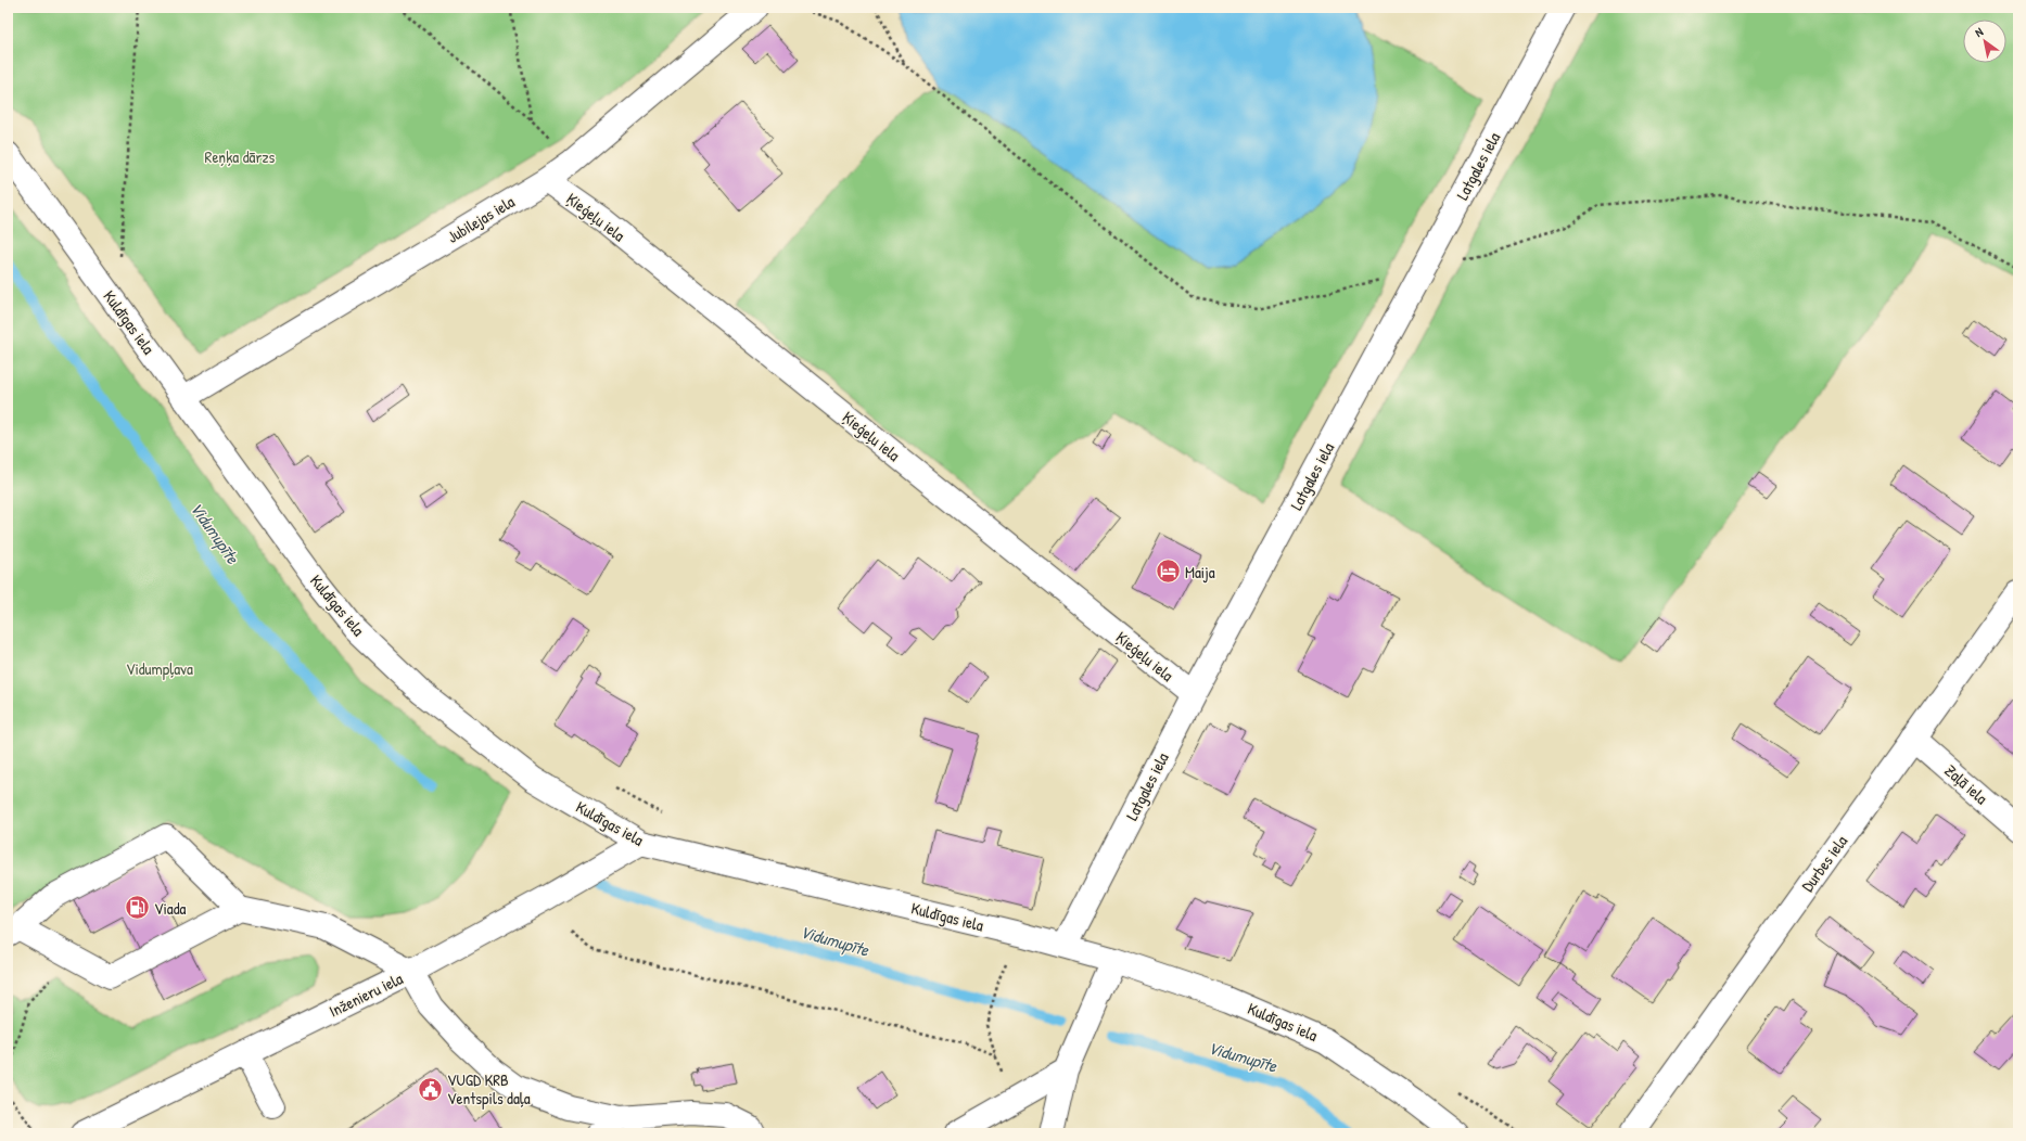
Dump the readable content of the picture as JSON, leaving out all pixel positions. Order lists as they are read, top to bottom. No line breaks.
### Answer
{"streets":{"street":["Latgales iela","Ķieģeļu iela","Jubilejas iela","Kuldīgas iela","Zaļā iela","Durbes iela","Inženieru iela"]},"crossings":[["Latgales iela","Ķieģeļu iela"],["Latgales iela","Kuldīgas iela"],["Ķieģeļu iela","Jubilejas iela"],["Jubilejas iela","Kuldīgas iela"],["Kuldīgas iela","Inženieru iela"],["Zaļā iela","Durbes iela"]],"water":["Vidumupīte"],"parks":["Reņķa dārzs","Vidumpļava"],"places":{"hotel":["Maija"],"fuel station":["Viada"],"public building":["VUGD KRB Ventspils daļa"]},"north":"top left"}
